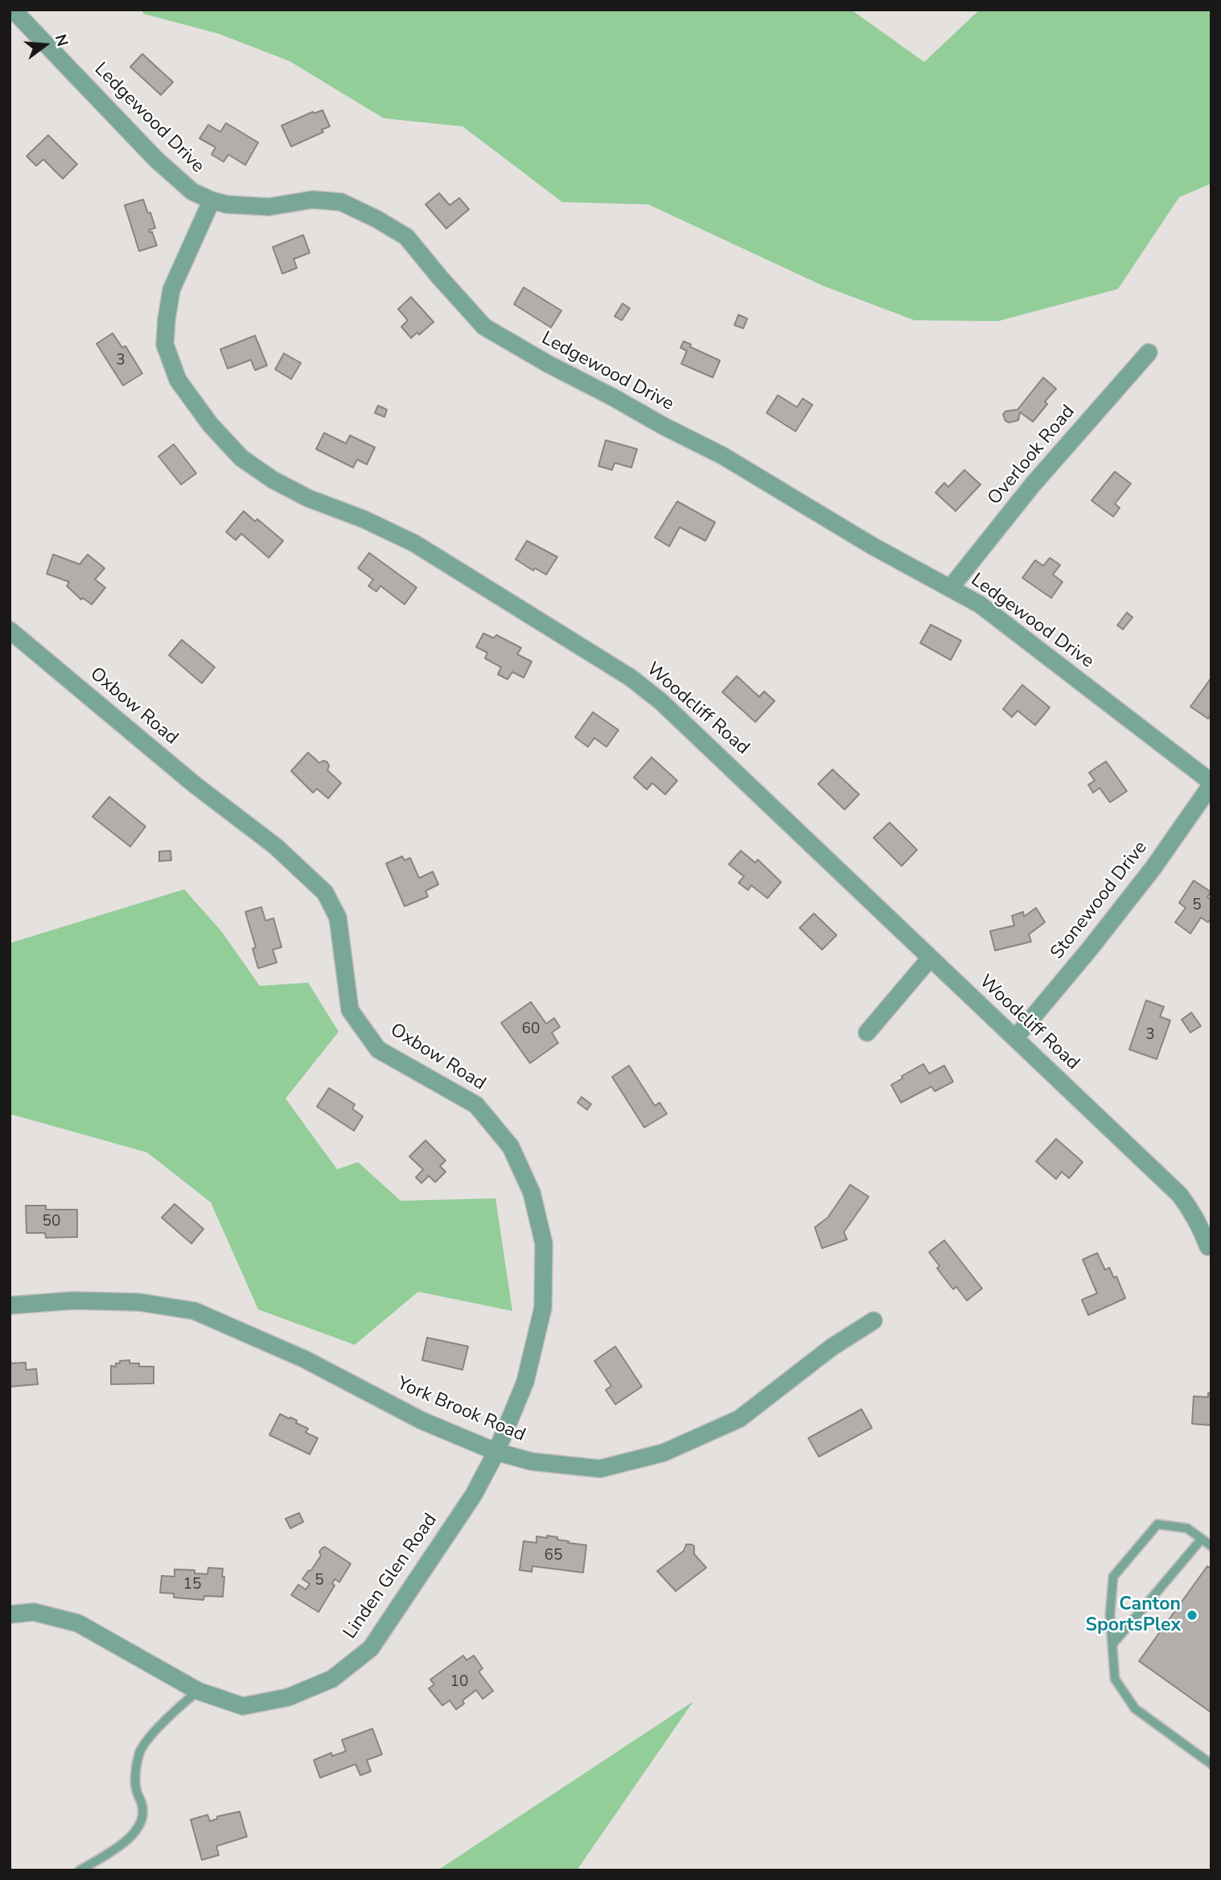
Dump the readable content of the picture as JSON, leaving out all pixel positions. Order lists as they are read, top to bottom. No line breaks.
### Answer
{"streets":{"street":["Ledgewood Drive","Overlook Road","Oxbow Road","Woodcliff Road","Stonewood Drive","York Brook Road","Linden Glen Road"]},"crossings":[["Ledgewood Drive","Overlook Road"],["Ledgewood Drive","Woodcliff Road"],["Ledgewood Drive","Stonewood Drive"],["Oxbow Road","York Brook Road"],["Oxbow Road","Linden Glen Road"],["Woodcliff Road","Stonewood Drive"],["York Brook Road","Linden Glen Road"]],"places":["Canton SportsPlex"],"house_numbers":["3","5","60","3","50","65","5","15","10"],"north":"right"}
